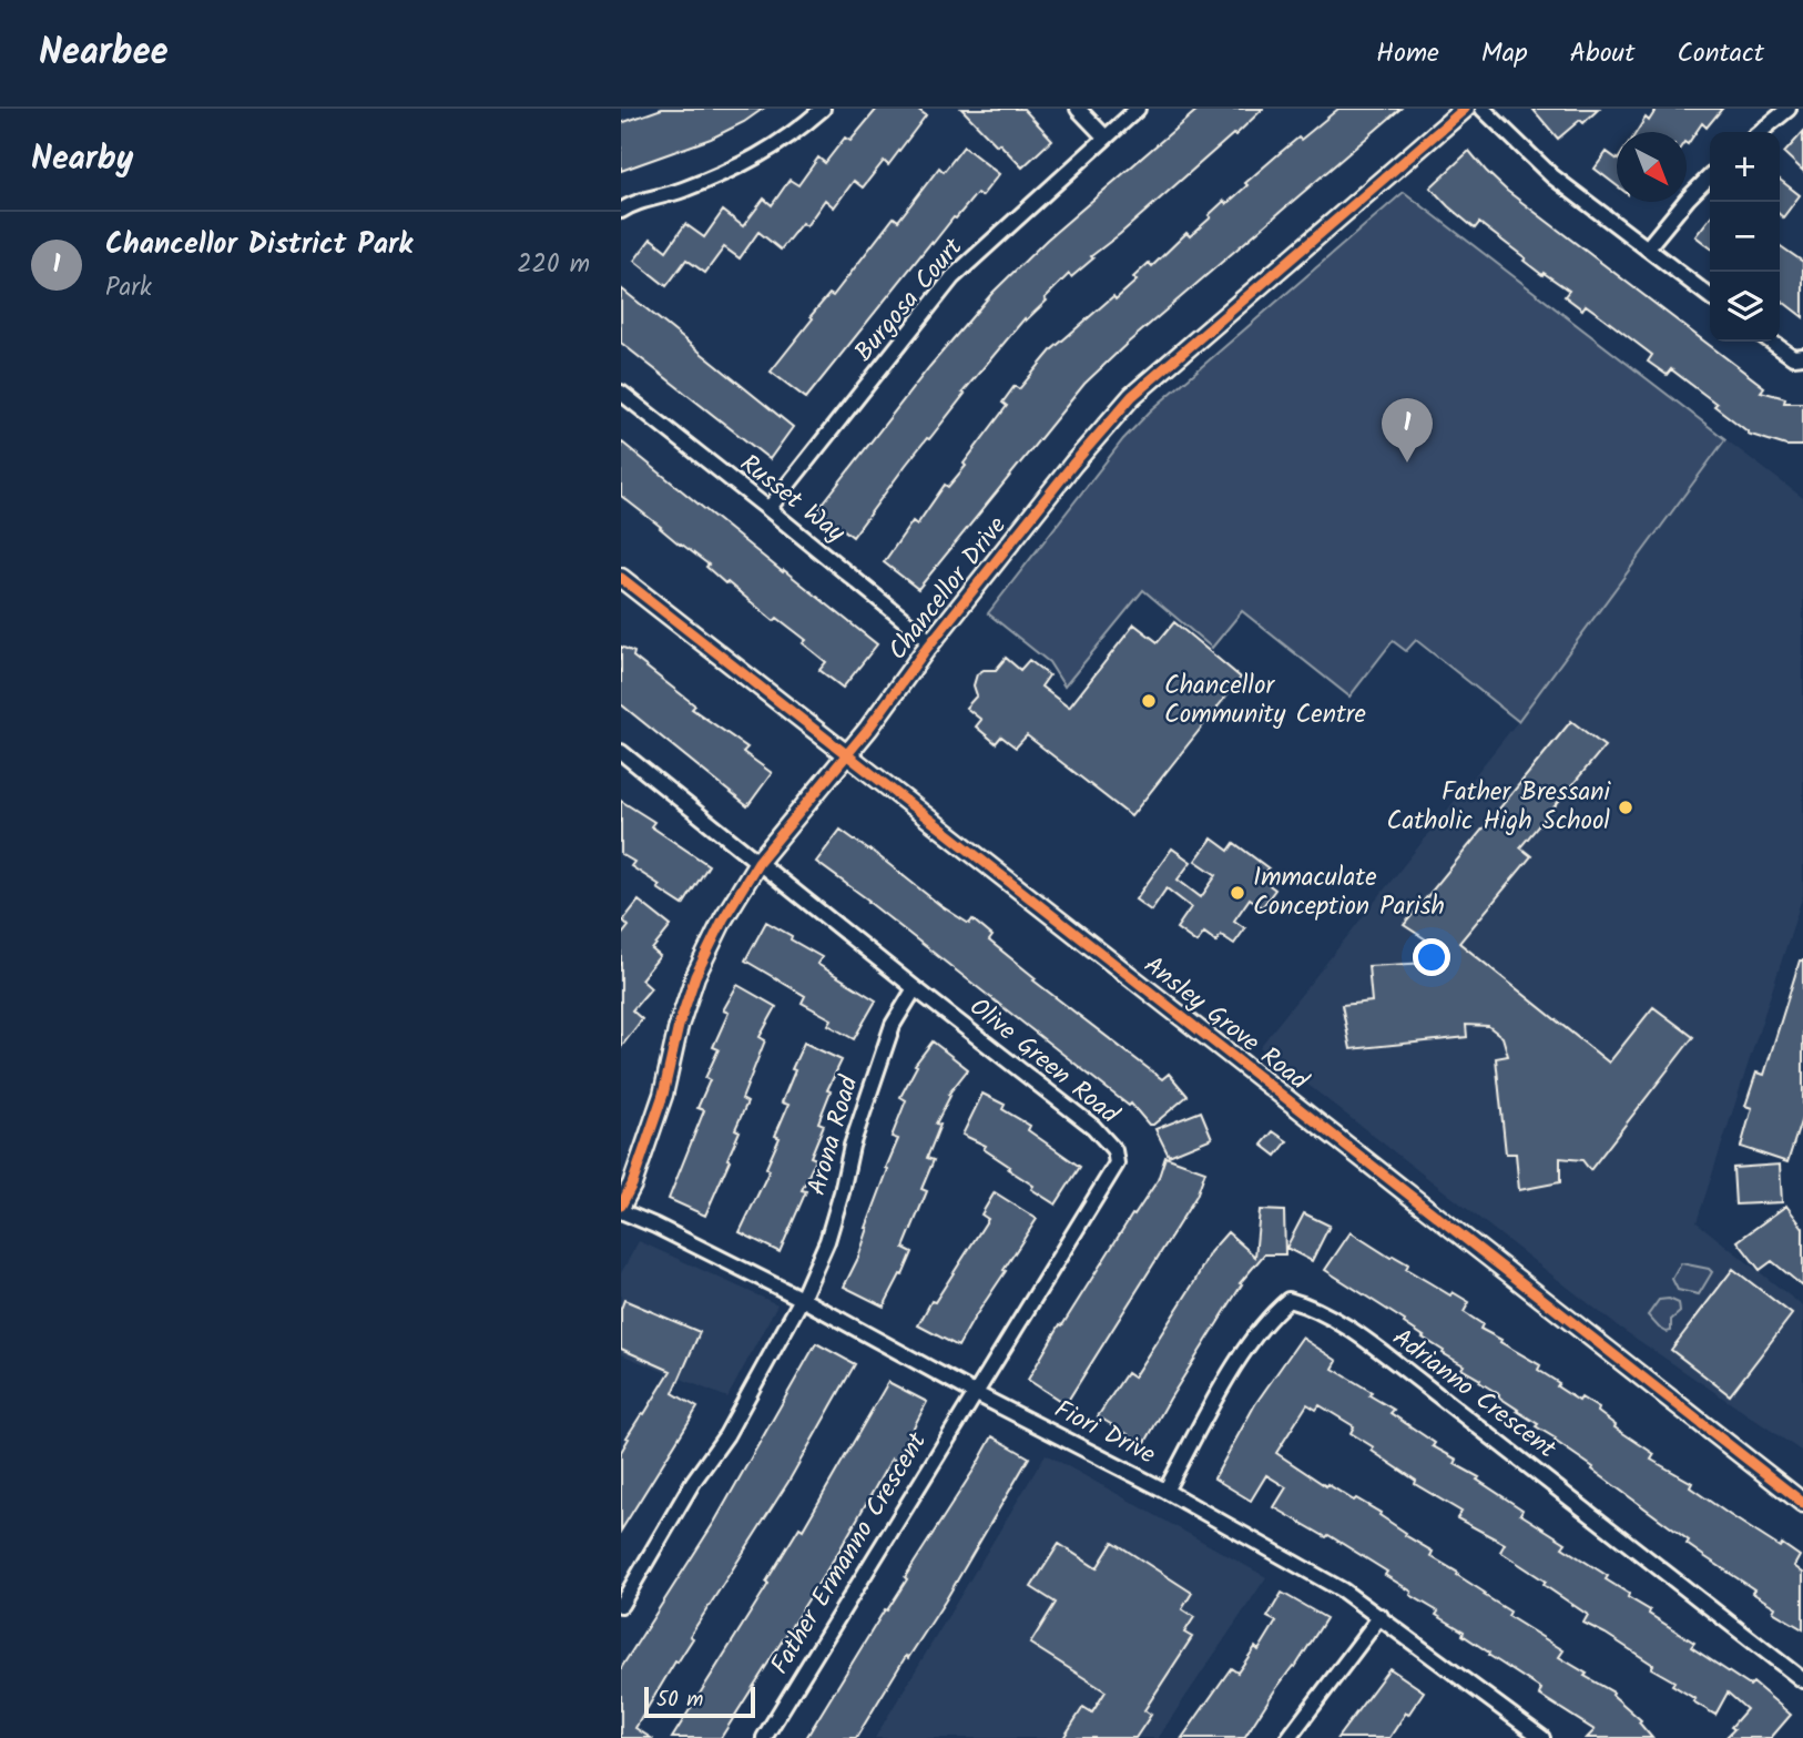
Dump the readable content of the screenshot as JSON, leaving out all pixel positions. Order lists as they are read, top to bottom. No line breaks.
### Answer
{"streets":{"street":["Burgosa Court","Russet Way","Chancellor Drive","Ansley Grove Road","Olive Green Road","Arona Road","Adrianno Crescent","Fiori Drive","Father Ermanno Crescent"]},"crossings":[["Burgosa Court","Russet Way"],["Russet Way","Chancellor Drive"],["Chancellor Drive","Ansley Grove Road"],["Chancellor Drive","Olive Green Road"],["Chancellor Drive","Fiori Drive"],["Olive Green Road","Arona Road"],["Olive Green Road","Fiori Drive"],["Olive Green Road","Father Ermanno Crescent"],["Arona Road","Fiori Drive"],["Adrianno Crescent","Fiori Drive"],["Fiori Drive","Father Ermanno Crescent"]],"places":["Chancellor Community Centre","Father Bressani Catholic High School","Immaculate Conception Parish"],"scale_bar":"50 m","north":"bottom right","page":{"header":"Nearbee","nav":["Home","Map","About","Contact"],"heading":"Nearby","map_buttons":["+","−"],"list":[{"mark":"1","name":"Chancellor District Park","note":"Park","value":"220 m"}],"pins":"1","scale":"50 m"}}
